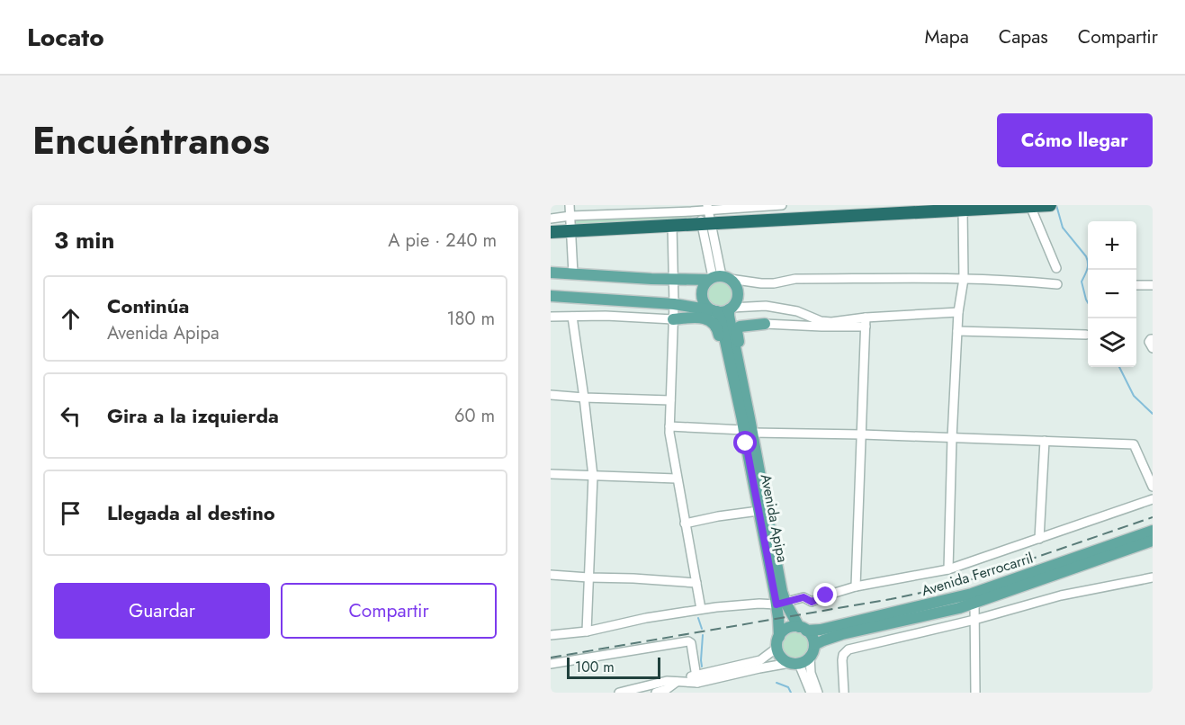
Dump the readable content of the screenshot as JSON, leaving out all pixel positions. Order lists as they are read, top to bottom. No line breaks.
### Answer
{"streets":{"main road":["Avenida Apipa","Avenida Ferrocarril"]},"crossings":[["Avenida Apipa","Avenida Ferrocarril"]],"scale_bar":"100 m","page":{"header":"Locato","nav":["Mapa","Capas","Compartir"],"title":"Encuéntranos","buttons":["Cómo llegar",["Guardar","Compartir"]],"heading":["3 min","A pie · 240 m"],"map_buttons":["+","−"],"list":[["Continúa","Avenida Apipa","180 m"],["Gira a la izquierda","60 m"],"Llegada al destino"],"scale":"100 m"}}
